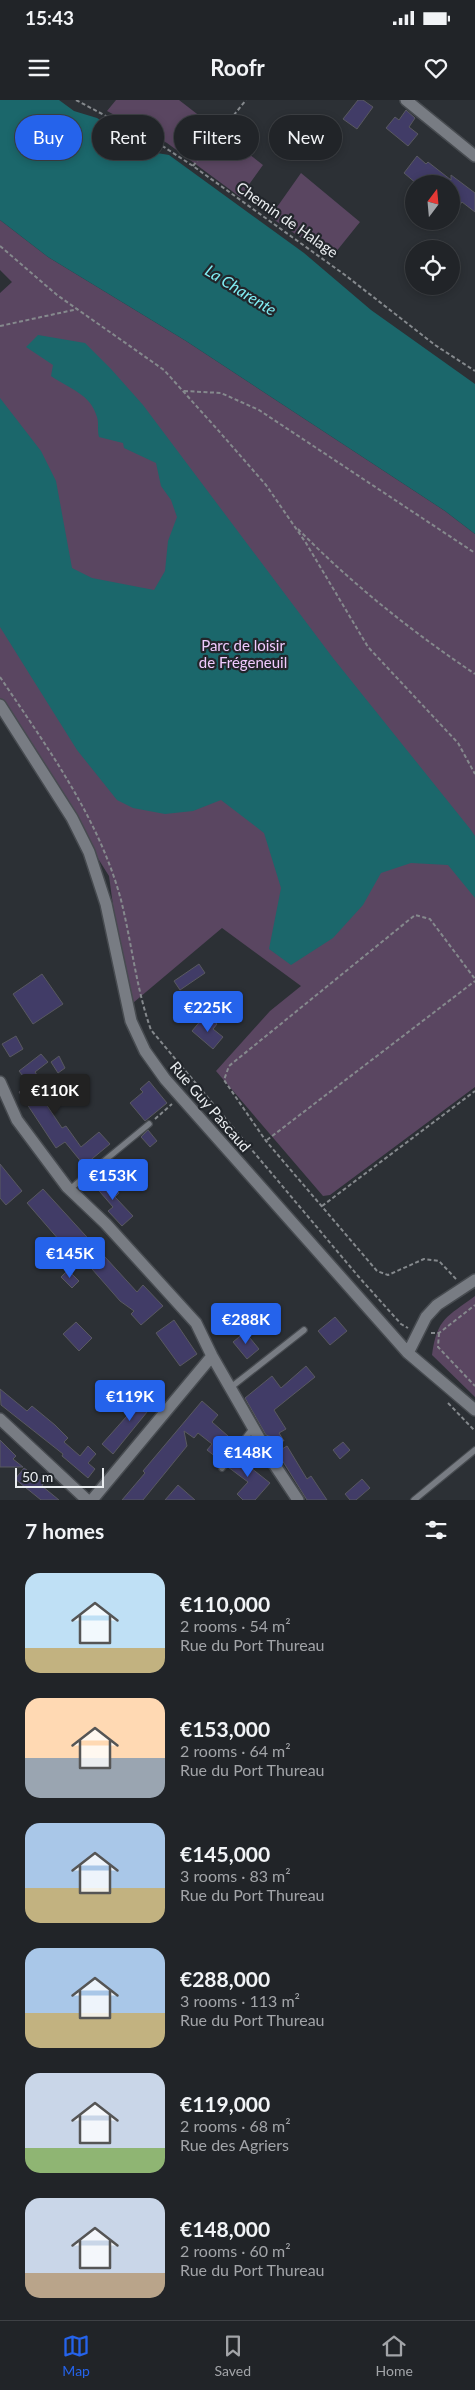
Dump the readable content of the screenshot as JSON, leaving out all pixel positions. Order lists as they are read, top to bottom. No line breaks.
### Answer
{"streets":{"street":["Rue Guy Pascaud"],"path":["Chemin de Halage"]},"water":["La Charente"],"parks":["Parc de loisir de Frégeneuil"],"scale_bar":"50 m","north":"top","page":{"status":"15:43","header":"Roofr","chip":["Buy","Rent","Filters","New"],"price":["€225K","€110K","€153K","€145K","€288K","€119K","€148K"],"scale":"50 m","heading":"7 homes","list":[{"name":"€110,000","note":"2 rooms · 54 m² · Rue du Port Thureau"},{"name":"€153,000","note":"2 rooms · 64 m² · Rue du Port Thureau"},{"name":"€145,000","note":"3 rooms · 83 m² · Rue du Port Thureau"},{"name":"€288,000","note":"3 rooms · 113 m² · Rue du Port Thureau"},{"name":"€119,000","note":"2 rooms · 68 m² · Rue des Agriers"},{"name":"€148,000","note":"2 rooms · 60 m² · Rue du Port Thureau"}],"tabs":["Map","Saved","Home"]}}
